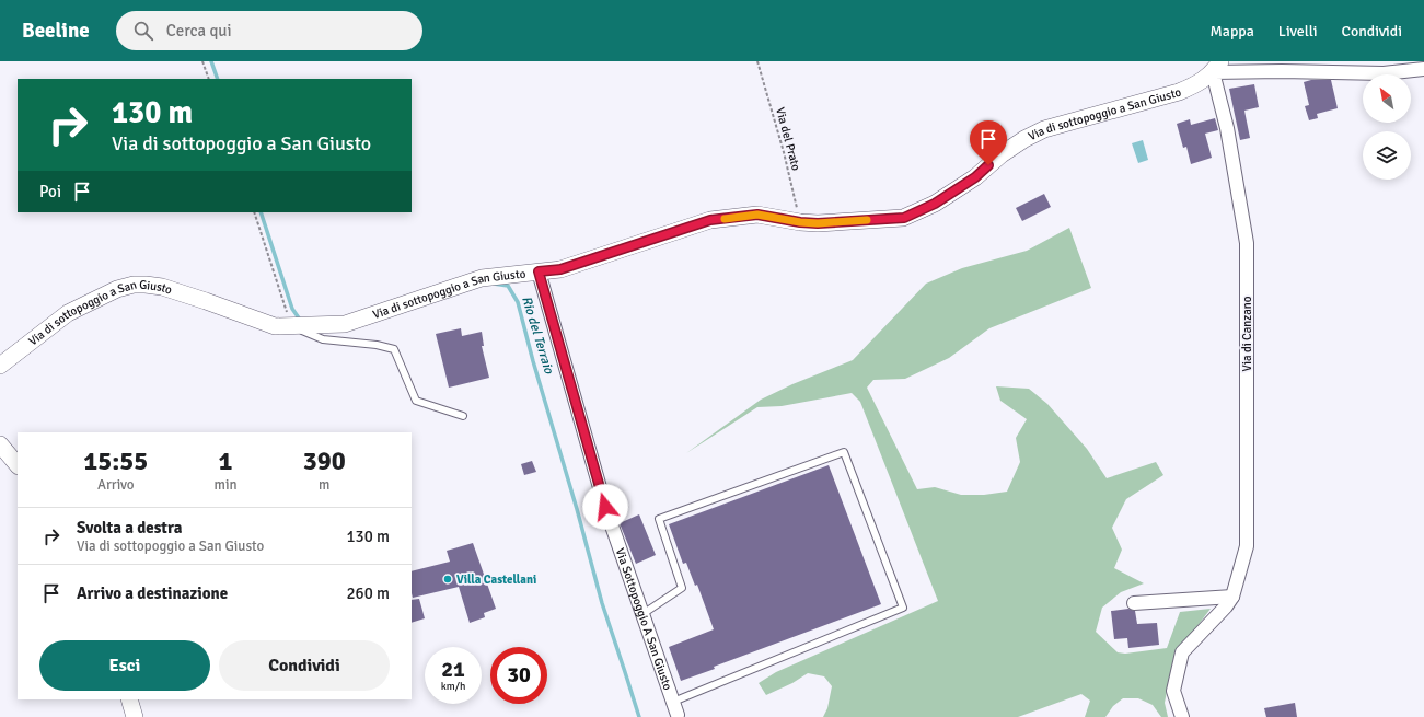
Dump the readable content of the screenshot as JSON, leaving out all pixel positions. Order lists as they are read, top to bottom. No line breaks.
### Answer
{"streets":{"street":["Via di sottopoggio a San Giusto","Via di Canzano","Via Sottopoggio A San Giusto"],"path":["Via del Prato"]},"crossings":[["Via di sottopoggio a San Giusto","Via del Prato"],["Via di sottopoggio a San Giusto","Via di Canzano"],["Via di sottopoggio a San Giusto","Via Sottopoggio A San Giusto"]],"water":["Rio del Terraio"],"places":["Villa Castellani"],"north":"top left","page":{"header":"Beeline","search":"Cerca qui","nav":["Mappa","Livelli","Condividi"],"turn":["130 m","Via di sottopoggio a San Giusto"],"then":"Poi","eta":["15:55","Arrivo","1","min","390","m"],"list":[{"name":"Svolta a destra","note":"Via di sottopoggio a San Giusto","value":"130 m"},{"name":"Arrivo a destinazione","value":"260 m"}],"buttons":["Esci","Condividi"],"speed":"21 km/h","limit":"30"}}
